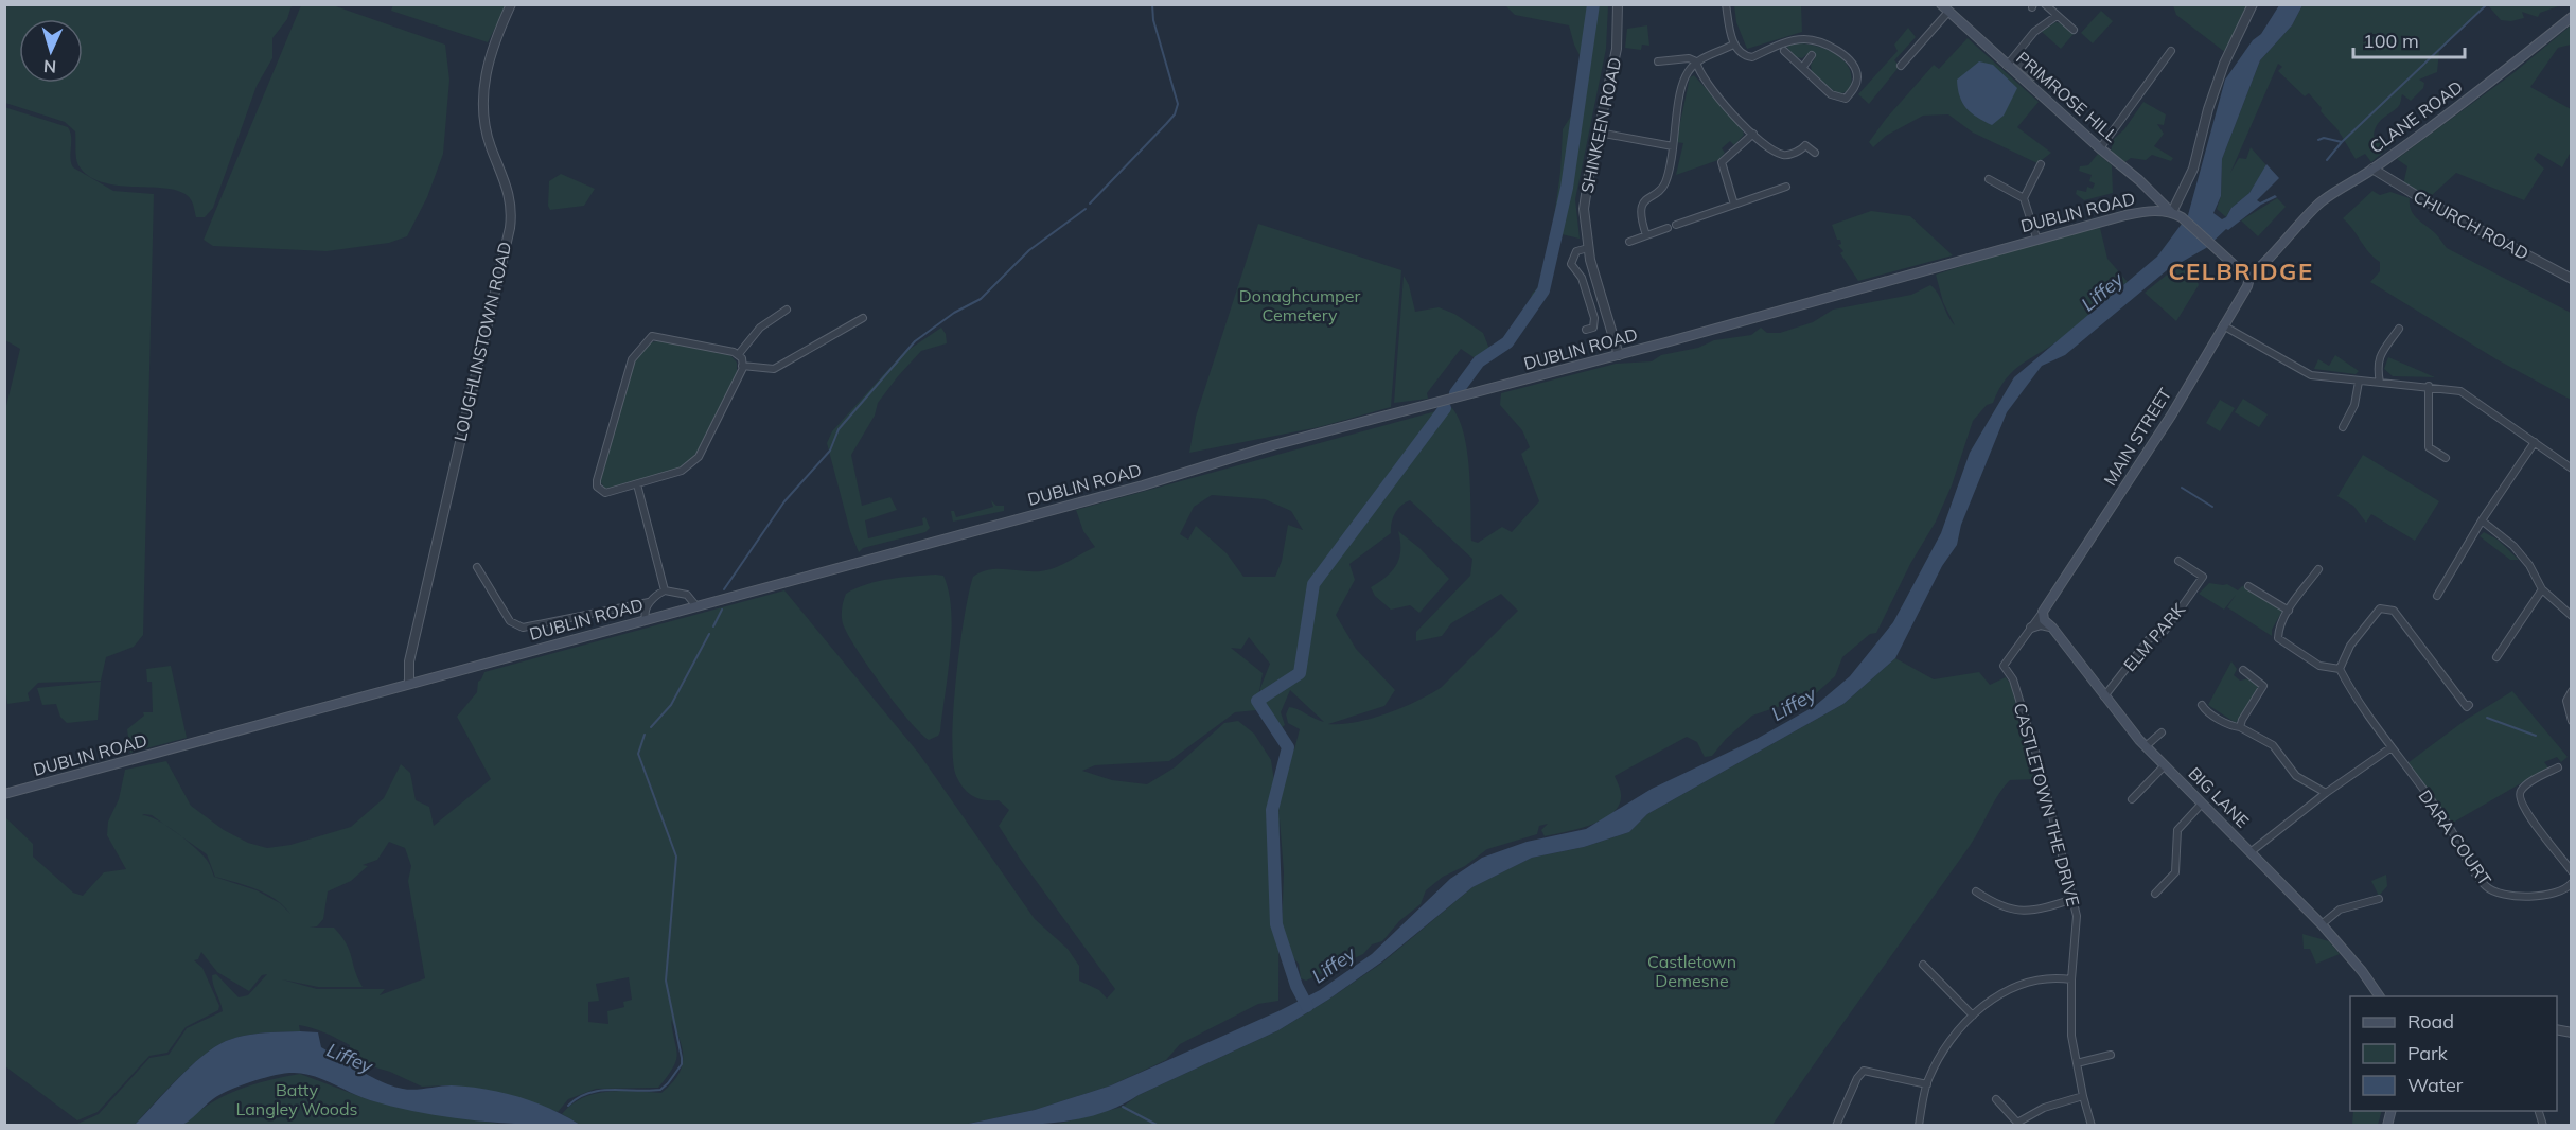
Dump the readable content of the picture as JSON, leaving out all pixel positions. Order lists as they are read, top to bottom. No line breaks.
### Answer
{"streets":{"main road":["PRIMROSE HILL","CLANE ROAD","DUBLIN ROAD","MAIN STREET","BIG LANE"],"street":["SHINKEEN ROAD","CHURCH ROAD","LOUGHLINSTOWN ROAD","ELM PARK","CASTLETOWN THE DRIVE","DARA COURT"]},"crossings":[["PRIMROSE HILL","DUBLIN ROAD"],["CLANE ROAD","CHURCH ROAD"],["CLANE ROAD","MAIN STREET"],["SHINKEEN ROAD","DUBLIN ROAD"],["DUBLIN ROAD","LOUGHLINSTOWN ROAD"],["MAIN STREET","BIG LANE"],["MAIN STREET","CASTLETOWN THE DRIVE"],["ELM PARK","BIG LANE"],["BIG LANE","CASTLETOWN THE DRIVE"]],"districts":["CELBRIDGE"],"water":["Liffey"],"parks":["Donaghcumper Cemetery","Castletown Demesne","Batty Langley Woods"],"legend":["Road","Park","Water"],"scale_bar":"100 m","north":"bottom"}
